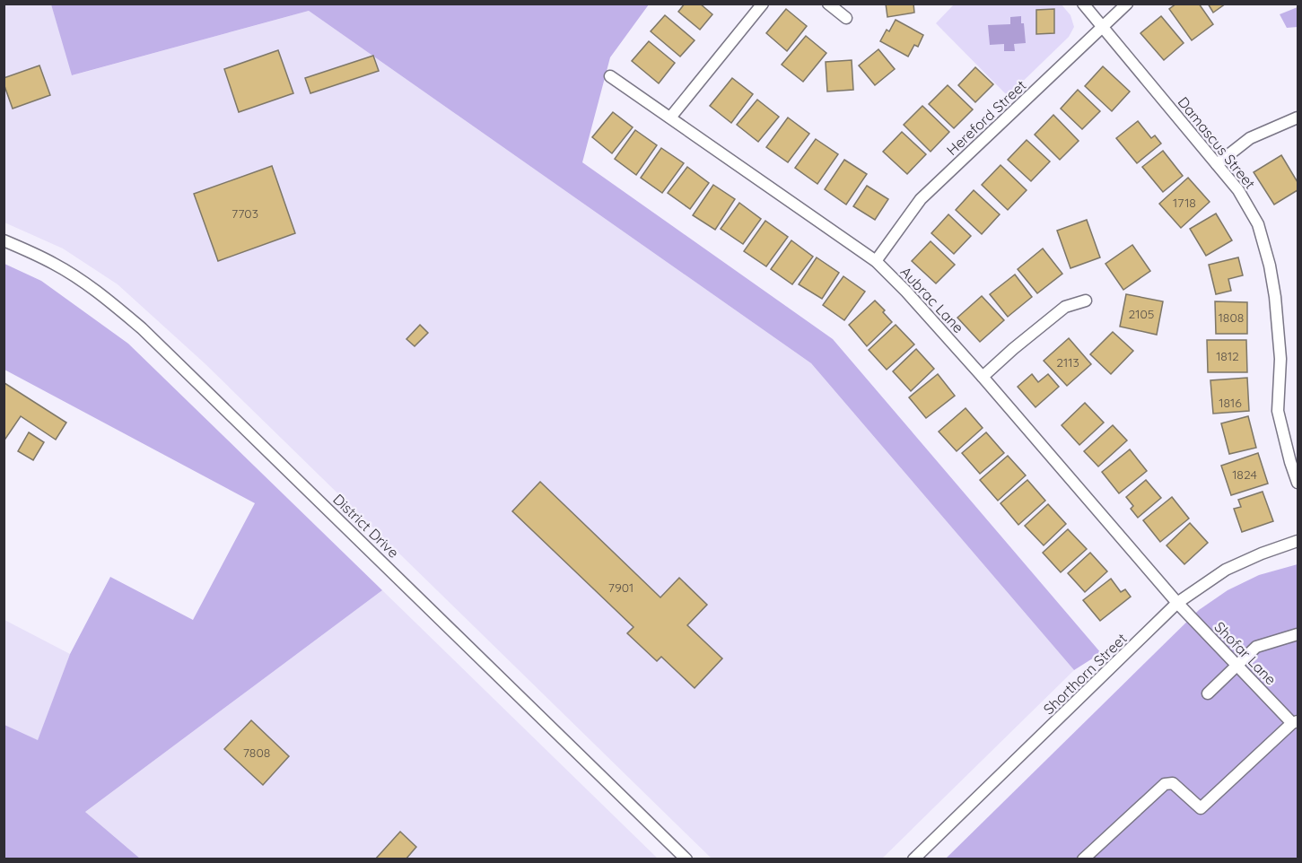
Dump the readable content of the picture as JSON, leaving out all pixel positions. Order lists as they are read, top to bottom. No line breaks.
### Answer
{"streets":{"street":["Hereford Street","Damascus Street","Aubrac Lane","District Drive","Shofar Lane","Shorthorn Street"]},"crossings":[["Hereford Street","Damascus Street"],["Hereford Street","Aubrac Lane"],["Aubrac Lane","Shofar Lane"],["Aubrac Lane","Shorthorn Street"],["Shofar Lane","Shorthorn Street"]],"house_numbers":["1718","7703","2105","1808","1812","2113","1816","1824","7901","7808"]}
